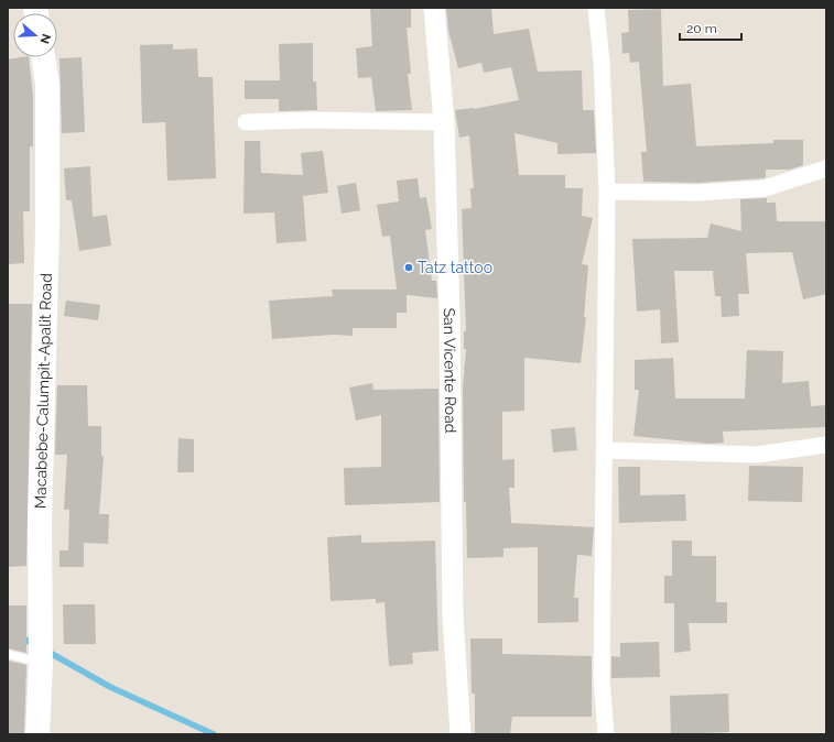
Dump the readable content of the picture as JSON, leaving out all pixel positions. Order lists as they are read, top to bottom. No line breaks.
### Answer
{"streets":{"main road":["Macabebe-Calumpit-Apalit Road"],"street":["San Vicente Road"]},"places":["Tatz tattoo"],"scale_bar":"20 m","north":"right"}
